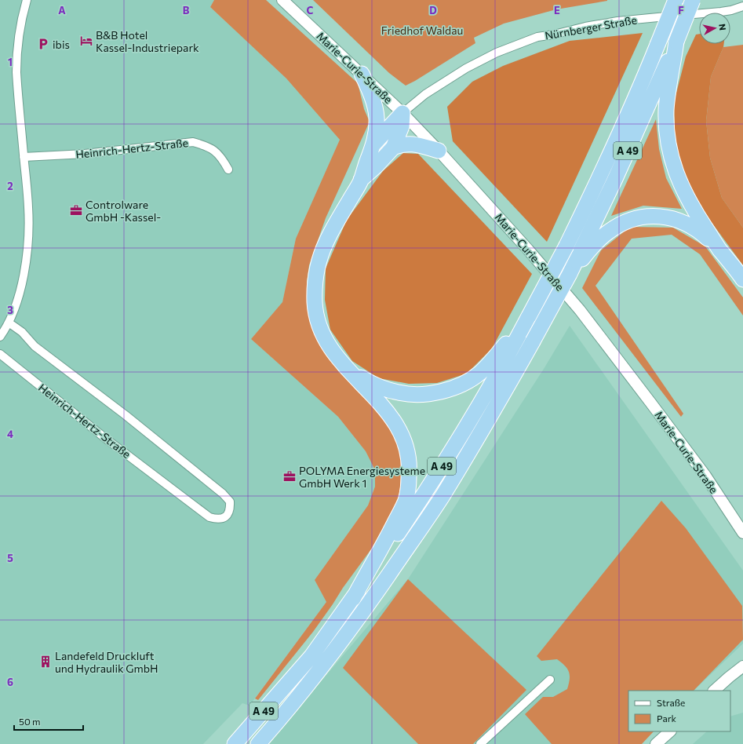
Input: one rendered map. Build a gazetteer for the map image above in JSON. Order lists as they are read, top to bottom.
{
  "streets": {
    "highway": ["A 49"],
    "main road": ["Marie-Curie-Straße"],
    "street": ["Nürnberger Straße", "Heinrich-Hertz-Straße"]
  },
  "crossings": [
    ["Nürnberger Straße", "Marie-Curie-Straße"]
  ],
  "parks": ["Friedhof Waldau"],
  "places": {
    "hotel": ["B&B Hotel Kassel-Industriepark"],
    "parking": ["ibis"],
    "office": ["Controlware GmbH -Kassel-", "POLYMA Energiesysteme GmbH Werk 1"],
    "building": ["Landefeld Druckluft und Hydraulik GmbH"]
  },
  "legend": ["Straße", "Park"],
  "scale_bar": "50 m",
  "north": "right",
  "grid": {
    "columns": [
      "A",
      "B",
      "C",
      "D",
      "E",
      "F"
    ],
    "rows": [
      "1",
      "2",
      "3",
      "4",
      "5",
      "6"
    ]
  }
}
